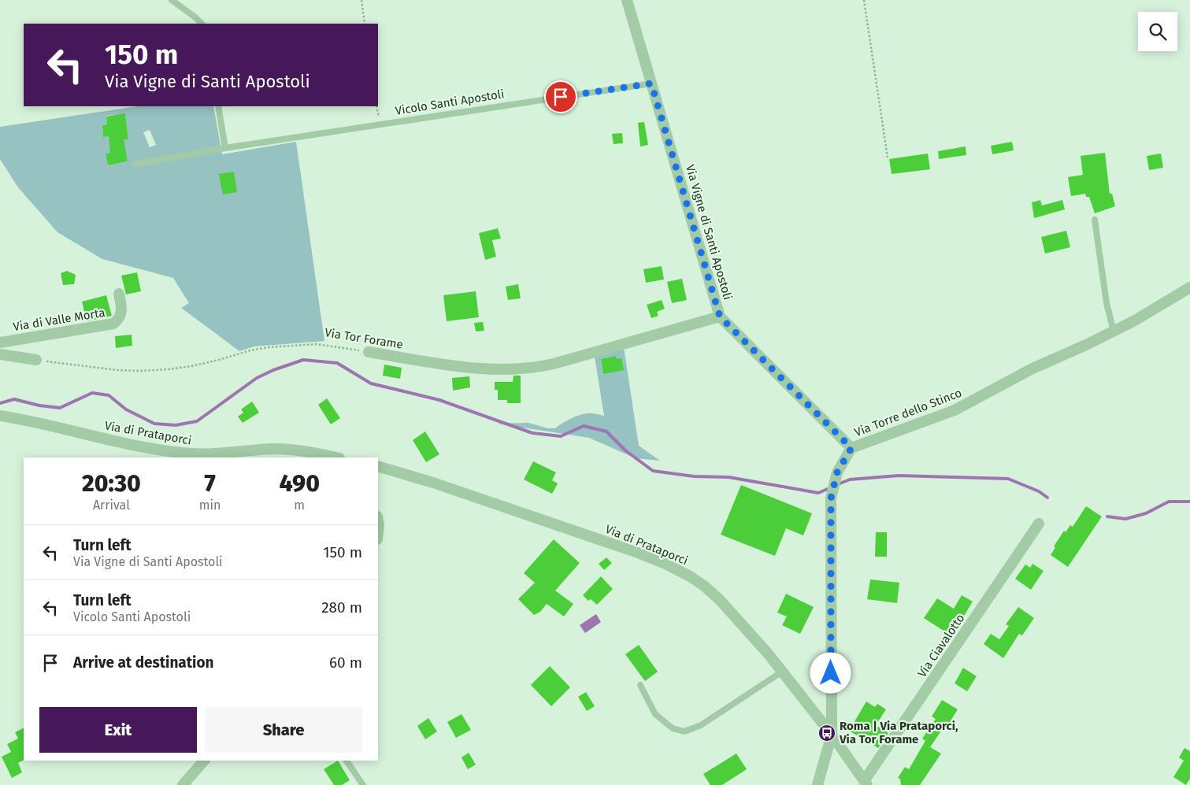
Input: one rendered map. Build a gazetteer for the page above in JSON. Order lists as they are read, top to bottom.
{
  "streets": {
    "street": [
      "Via Vigne di Santi Apostoli",
      "Via di Valle Morta",
      "Via Tor Forame",
      "Via Torre dello Stinco",
      "Via di Prataporci",
      "Via Ciavalotto"
    ],
    "lane": ["Vicolo Santi Apostoli"]
  },
  "crossings": [
    ["Vicolo Santi Apostoli", "Via Vigne di Santi Apostoli"],
    ["Via Vigne di Santi Apostoli", "Via Tor Forame"],
    ["Via Vigne di Santi Apostoli", "Via Torre dello Stinco"],
    ["Via Torre dello Stinco", "Via di Prataporci"],
    ["Via di Prataporci", "Via Ciavalotto"]
  ],
  "places": {
    "bus stop": ["Roma | Via Prataporci, Via Tor Forame"]
  },
  "page": {
    "turn": ["150 m", "Via Vigne di Santi Apostoli"],
    "eta": [
      "20:30",
      "Arrival",
      "7",
      "min",
      "490",
      "m"
    ],
    "list": [
      {
        "name": "Turn left",
        "note": "Via Vigne di Santi Apostoli",
        "value": "150 m"
      },
      {
        "name": "Turn left",
        "note": "Vicolo Santi Apostoli",
        "value": "280 m"
      },
      {
        "name": "Arrive at destination",
        "value": "60 m"
      }
    ],
    "buttons": ["Exit", "Share"]
  }
}
